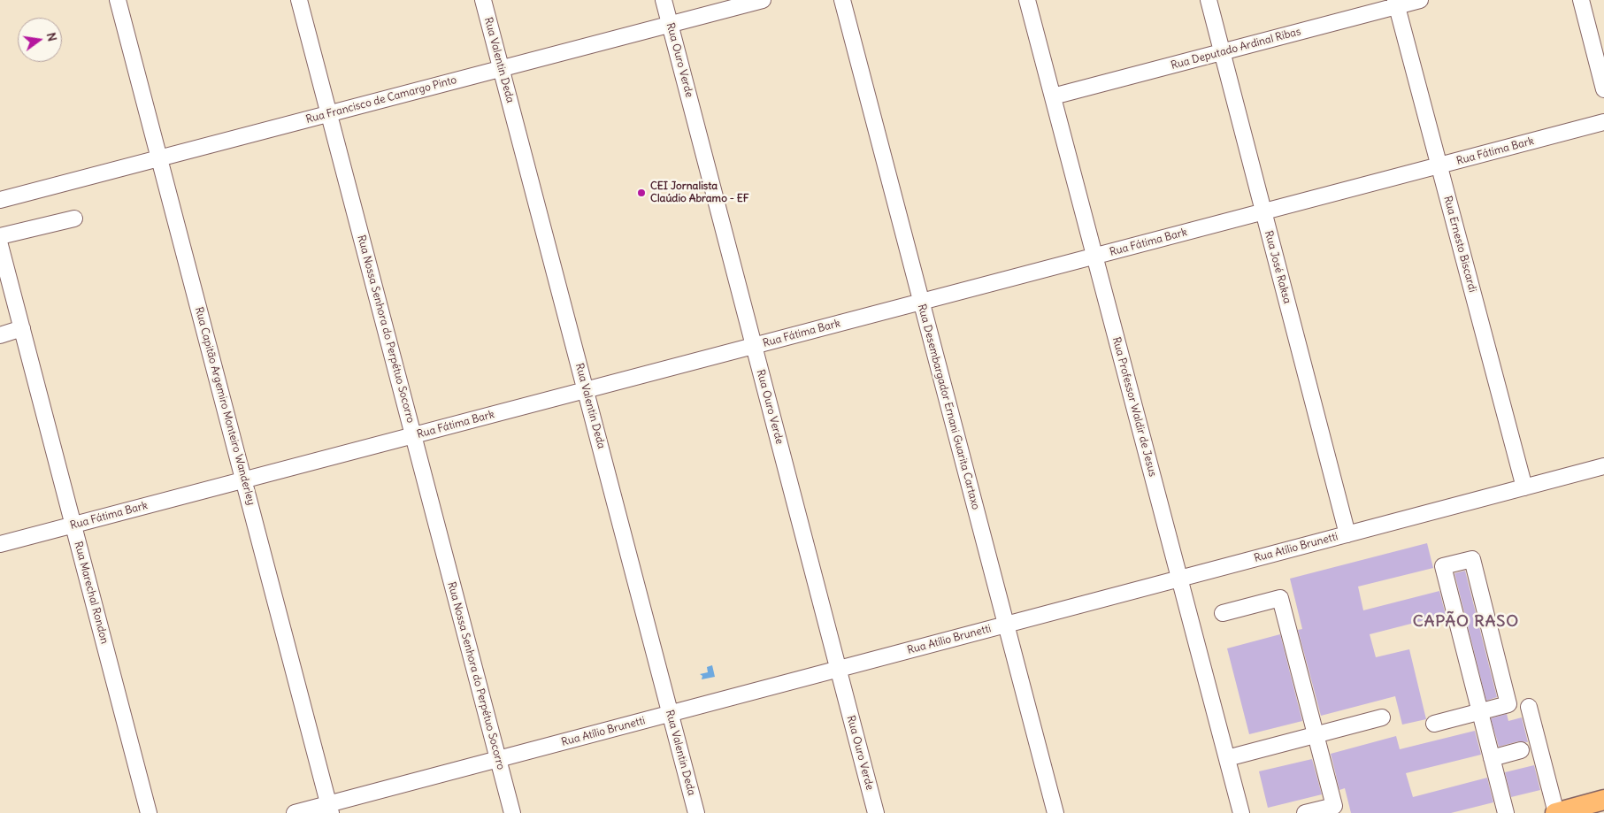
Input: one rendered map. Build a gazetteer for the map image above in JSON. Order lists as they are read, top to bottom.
{
  "streets": {
    "street": [
      "Rua Deputado Ardinal Ribas",
      "Rua Valentin Deda",
      "Rua Ouro Verde",
      "Rua Francisco de Camargo Pinto",
      "Rua Fátima Bark",
      "Rua Ernesto Biscardi",
      "Rua José Raksa",
      "Rua Nossa Senhora do Perpétuo Socorro",
      "Rua Capitão Argemiro Monteiro Wanderley",
      "Rua Desembargador Ernani Guarita Cartaxo",
      "Rua Professor Waldir de Jesus",
      "Rua Atílio Brunetti",
      "Rua Marechal Rondon"
    ]
  },
  "crossings": [
    ["Rua Deputado Ardinal Ribas", "Rua Ernesto Biscardi"],
    ["Rua Deputado Ardinal Ribas", "Rua José Raksa"],
    ["Rua Deputado Ardinal Ribas", "Rua Professor Waldir de Jesus"],
    ["Rua Valentin Deda", "Rua Francisco de Camargo Pinto"],
    ["Rua Valentin Deda", "Rua Fátima Bark"],
    ["Rua Valentin Deda", "Rua Atílio Brunetti"],
    ["Rua Ouro Verde", "Rua Francisco de Camargo Pinto"],
    ["Rua Ouro Verde", "Rua Fátima Bark"],
    ["Rua Ouro Verde", "Rua Atílio Brunetti"],
    ["Rua Francisco de Camargo Pinto", "Rua Nossa Senhora do Perpétuo Socorro"],
    ["Rua Francisco de Camargo Pinto", "Rua Capitão Argemiro Monteiro Wanderley"],
    ["Rua Fátima Bark", "Rua Ernesto Biscardi"],
    ["Rua Fátima Bark", "Rua José Raksa"],
    ["Rua Fátima Bark", "Rua Nossa Senhora do Perpétuo Socorro"],
    ["Rua Fátima Bark", "Rua Capitão Argemiro Monteiro Wanderley"],
    ["Rua Fátima Bark", "Rua Desembargador Ernani Guarita Cartaxo"],
    ["Rua Fátima Bark", "Rua Professor Waldir de Jesus"],
    ["Rua Fátima Bark", "Rua Marechal Rondon"],
    ["Rua Ernesto Biscardi", "Rua Atílio Brunetti"],
    ["Rua José Raksa", "Rua Atílio Brunetti"],
    ["Rua Nossa Senhora do Perpétuo Socorro", "Rua Atílio Brunetti"],
    ["Rua Capitão Argemiro Monteiro Wanderley", "Rua Atílio Brunetti"],
    ["Rua Desembargador Ernani Guarita Cartaxo", "Rua Atílio Brunetti"],
    ["Rua Professor Waldir de Jesus", "Rua Atílio Brunetti"]
  ],
  "districts": ["CAPÃO RASO"],
  "places": ["CEI Jornalista Claúdio Abramo - EF"],
  "north": "right"
}
